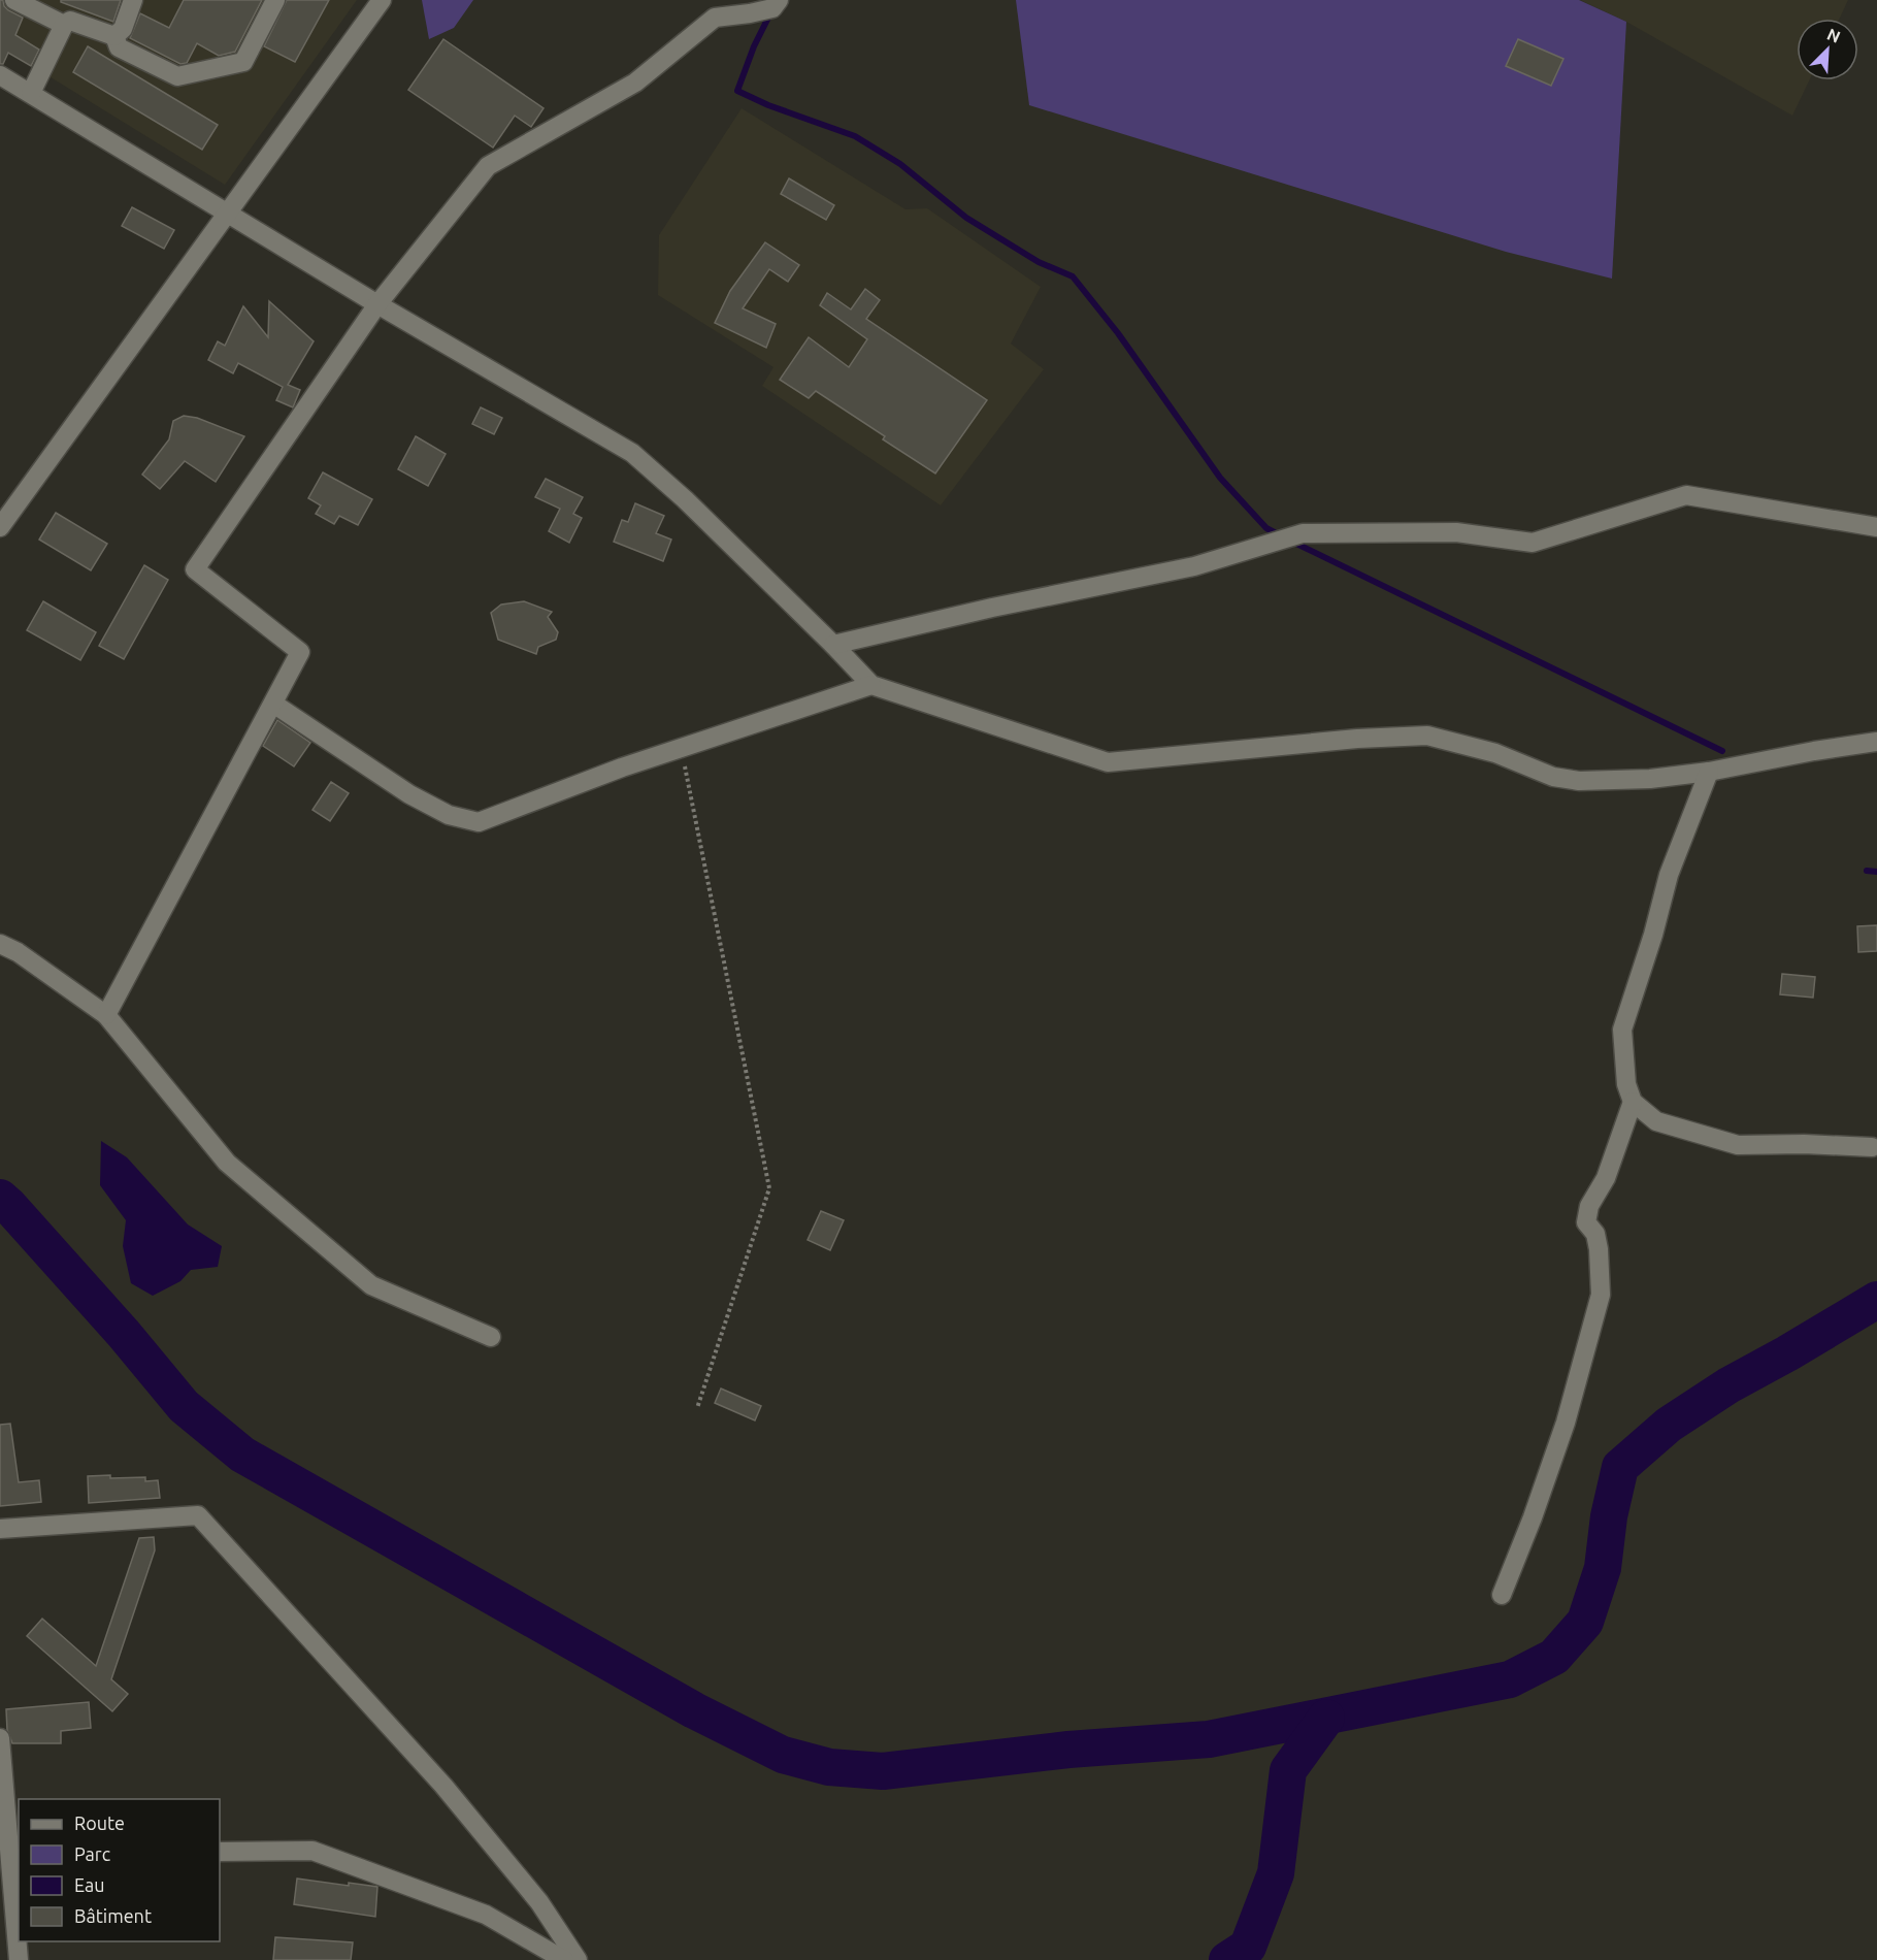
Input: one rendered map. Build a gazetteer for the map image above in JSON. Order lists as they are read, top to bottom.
{
  "legend": [
    "Route",
    "Parc",
    "Eau",
    "Bâtiment"
  ],
  "north": "top right"
}
